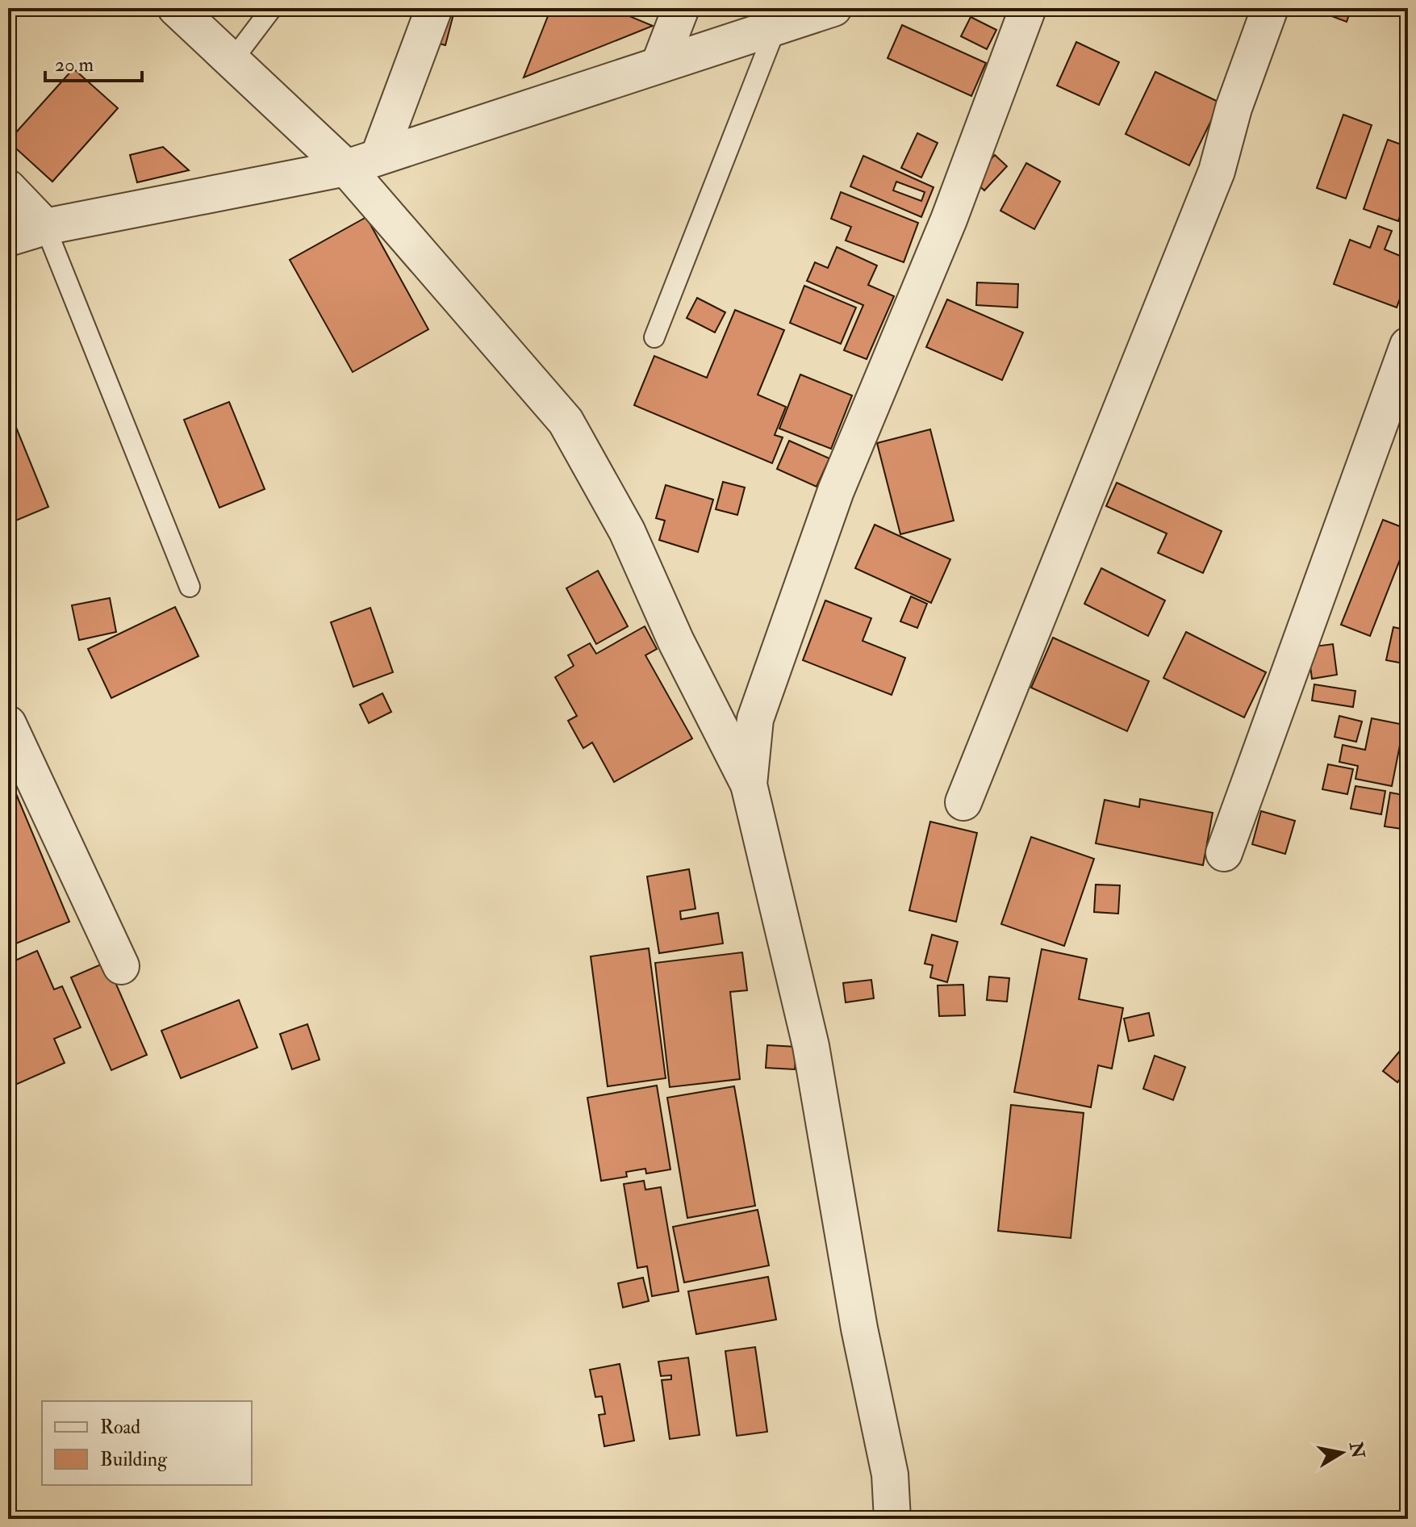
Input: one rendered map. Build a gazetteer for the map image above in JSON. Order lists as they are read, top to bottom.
{
  "legend": ["Road", "Building"],
  "scale_bar": "20 m",
  "north": "right"
}
